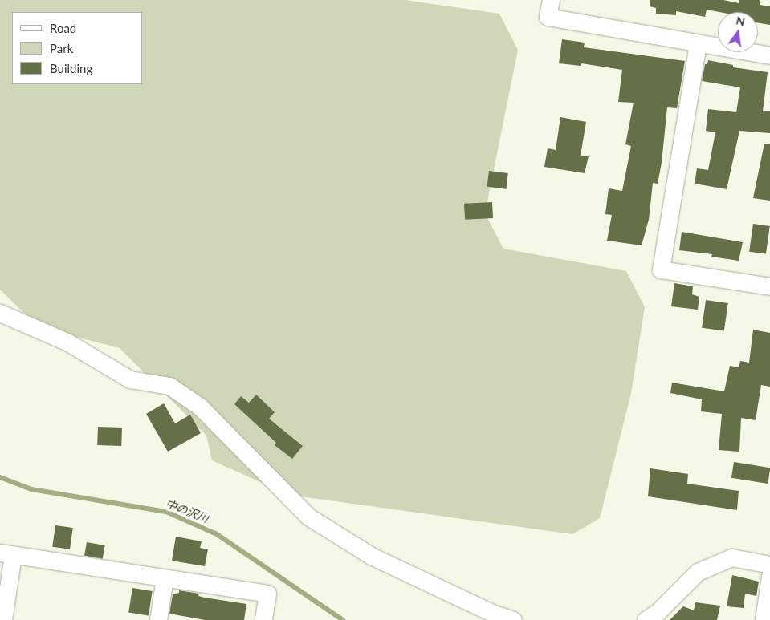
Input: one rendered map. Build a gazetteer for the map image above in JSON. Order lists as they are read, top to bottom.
{
  "water": ["中の沢川"],
  "legend": ["Road", "Park", "Building"],
  "north": "top"
}
